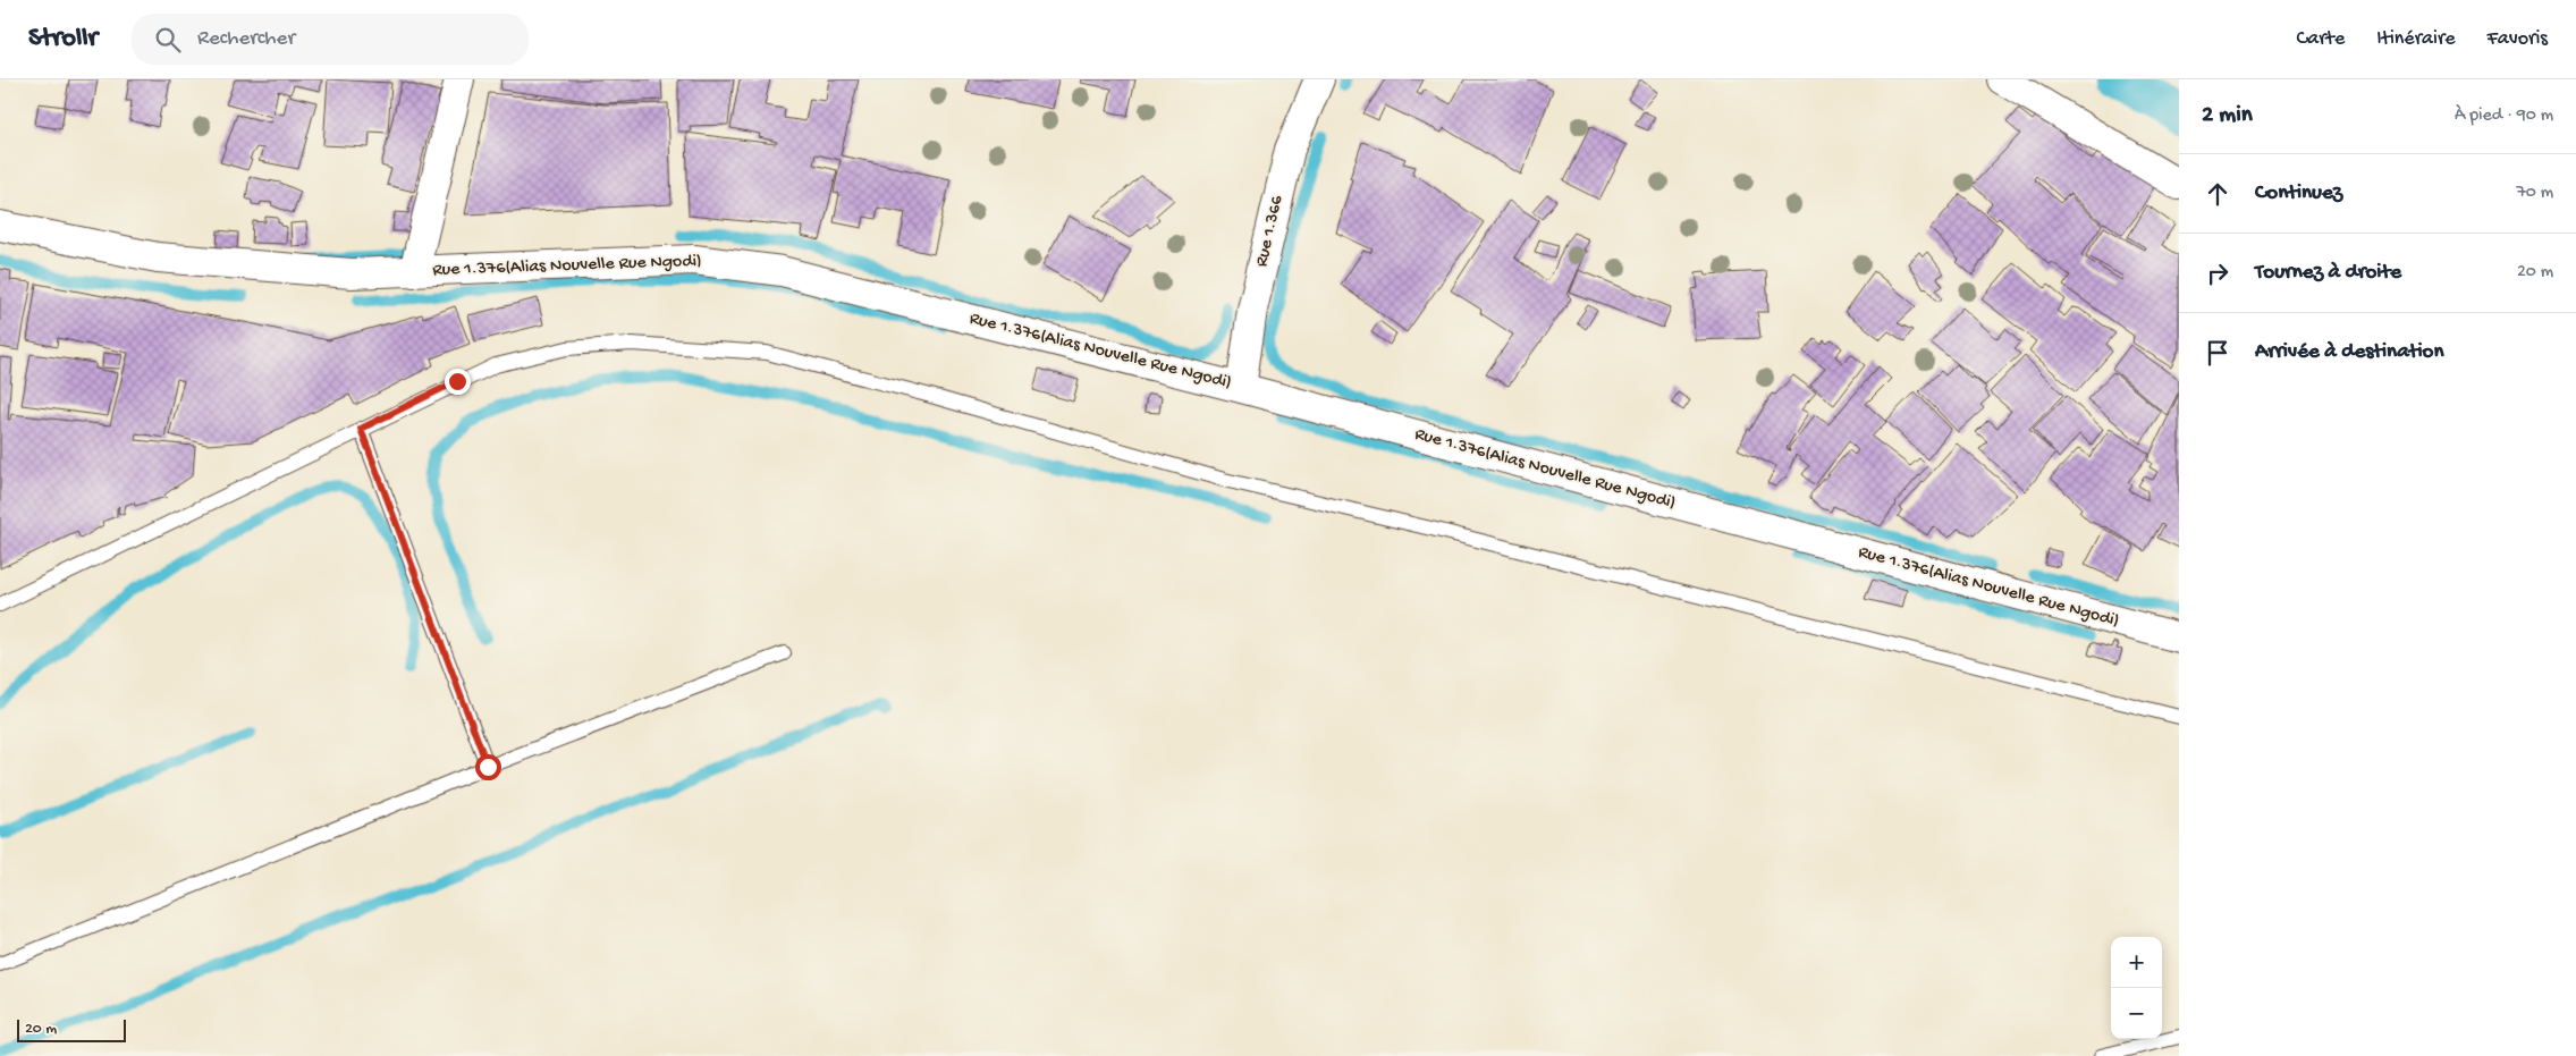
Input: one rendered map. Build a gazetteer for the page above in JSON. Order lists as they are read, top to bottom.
{
  "streets": {
    "street": ["Rue 1.366", "Rue 1.376(Alias Nouvelle Rue Ngodi)"]
  },
  "crossings": [
    ["Rue 1.366", "Rue 1.376(Alias Nouvelle Rue Ngodi)"]
  ],
  "scale_bar": "20 m",
  "page": {
    "header": "Strollr",
    "search": "Rechercher",
    "nav": ["Carte", "Itinéraire", "Favoris"],
    "heading": ["2 min", "À pied · 90 m"],
    "list": [
      ["Continuez", "70 m"],
      ["Tournez à droite", "20 m"],
      "Arrivée à destination"
    ],
    "map_buttons": ["+", "−"],
    "scale": "20 m"
  }
}
